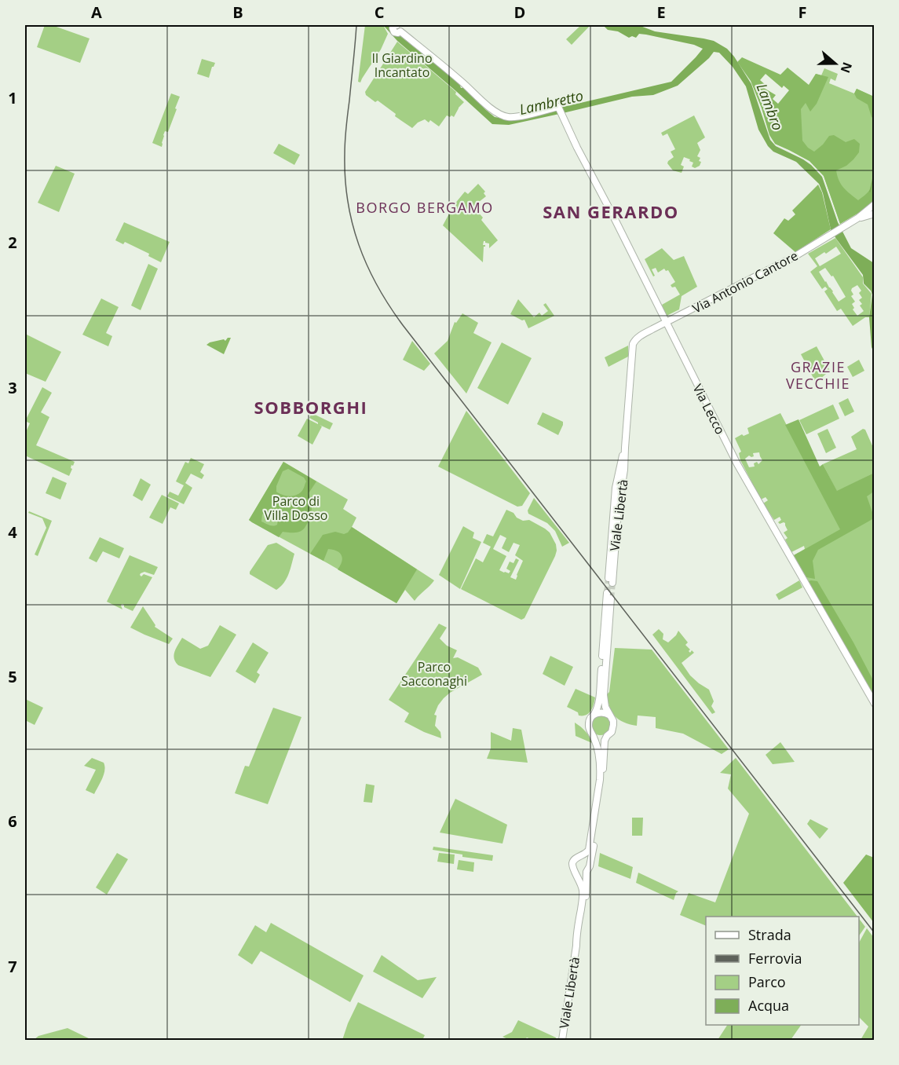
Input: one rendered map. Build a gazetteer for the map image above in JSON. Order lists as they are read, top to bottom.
{
  "streets": {
    "main road": ["Via Antonio Cantore", "Via Lecco", "Viale Libertà"]
  },
  "crossings": [
    ["Via Antonio Cantore", "Via Lecco"],
    ["Via Antonio Cantore", "Viale Libertà"]
  ],
  "districts": [
    "BORGO BERGAMO",
    "SAN GERARDO",
    "GRAZIE VECCHIE",
    "SOBBORGHI"
  ],
  "water": ["Lambretto", "Lambro"],
  "parks": ["Il Giardino Incantato", "Parco di Villa Dosso", "Parco Sacconaghi"],
  "legend": [
    "Strada",
    "Ferrovia",
    "Parco",
    "Acqua"
  ],
  "north": "right",
  "grid": {
    "columns": [
      "A",
      "B",
      "C",
      "D",
      "E",
      "F"
    ],
    "rows": [
      "1",
      "2",
      "3",
      "4",
      "5",
      "6",
      "7"
    ]
  }
}
